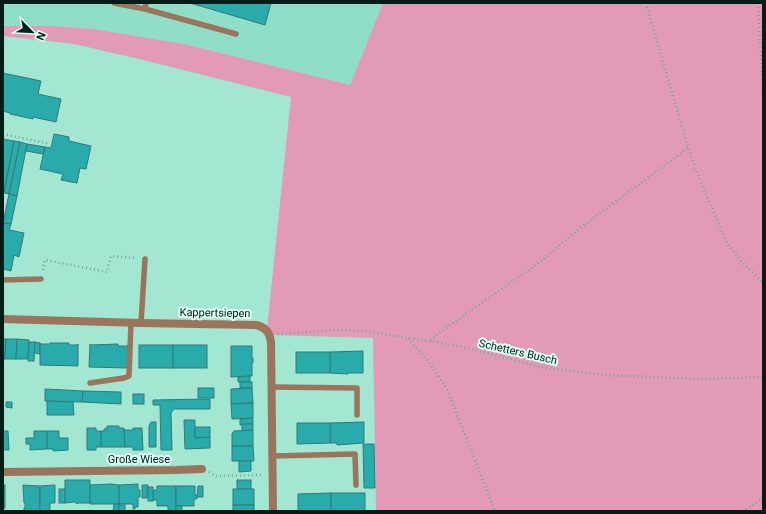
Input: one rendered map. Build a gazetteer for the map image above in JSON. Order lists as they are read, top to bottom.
{
  "streets": {
    "street": ["Kappertsiepen", "Große Wiese"],
    "path": ["Schetters Busch"]
  },
  "crossings": [
    ["Kappertsiepen", "Schetters Busch"]
  ],
  "north": "bottom right"
}
